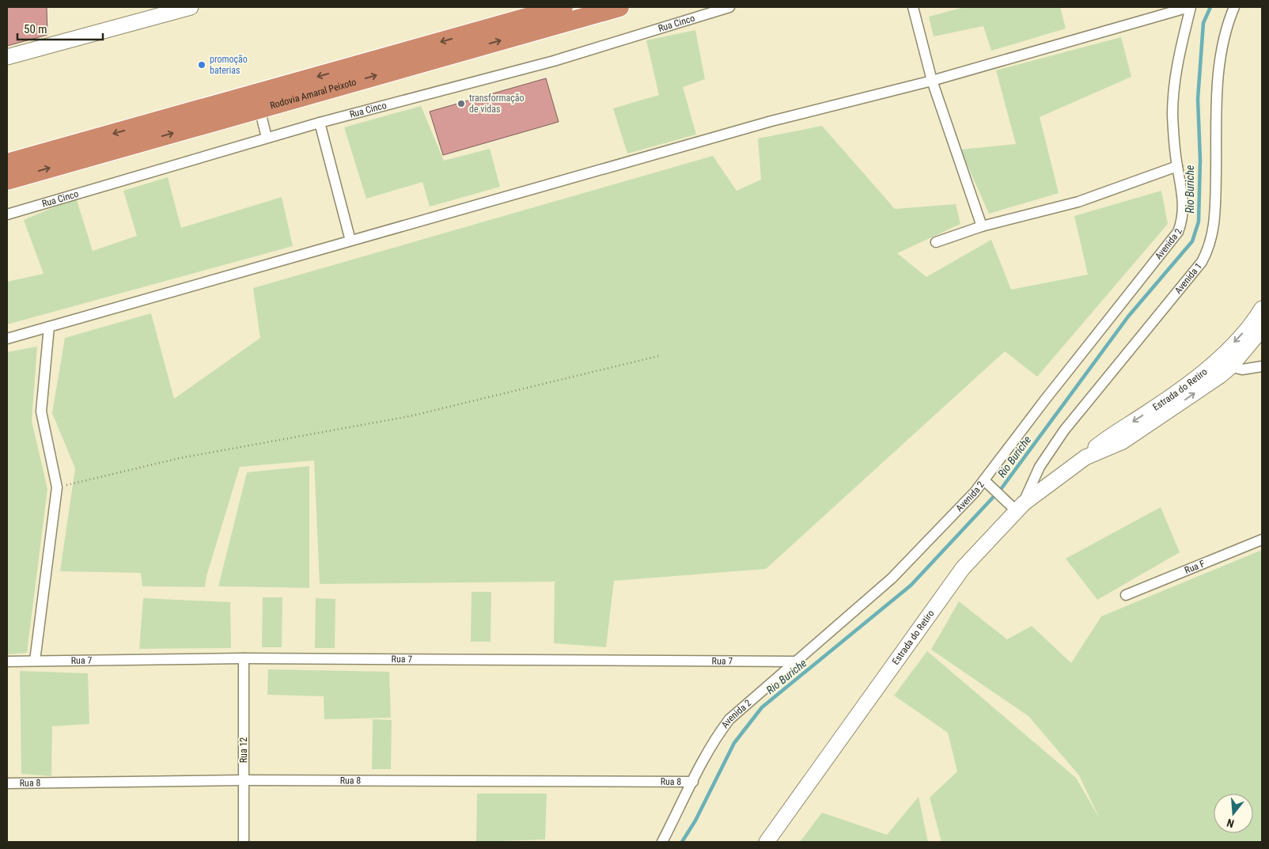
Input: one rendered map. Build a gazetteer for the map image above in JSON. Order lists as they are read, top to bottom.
{
  "streets": {
    "highway": ["Rodovia Amaral Peixoto"],
    "street": [
      "Rua Cinco",
      "Avenida 2",
      "Avenida 1",
      "Estrada do Retiro",
      "Rua F",
      "Rua 7",
      "Rua 12",
      "Rua 8"
    ]
  },
  "crossings": [
    ["Avenida 2", "Rua 7"],
    ["Avenida 2", "Rua 8"],
    ["Avenida 1", "Estrada do Retiro"],
    ["Rua 7", "Rua 12"],
    ["Rua 12", "Rua 8"]
  ],
  "water": ["Rio Buriche"],
  "places": ["promoção baterias", "transformação de vidas"],
  "scale_bar": "50 m",
  "north": "bottom"
}
